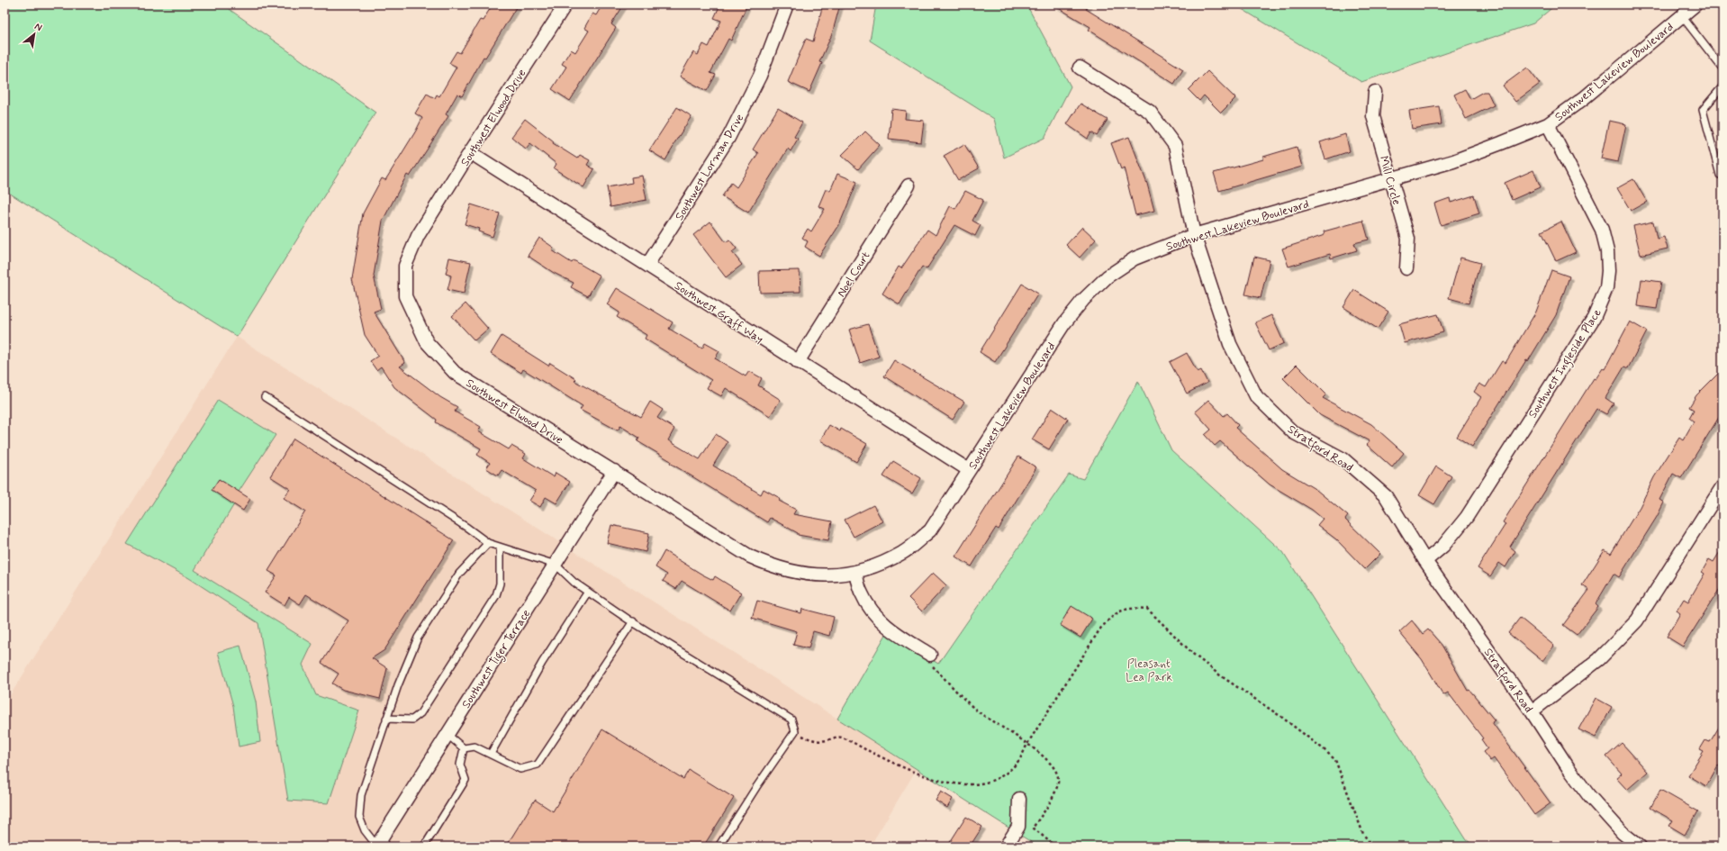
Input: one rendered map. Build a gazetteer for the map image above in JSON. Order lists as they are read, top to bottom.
{
  "streets": {
    "street": [
      "Southwest Lakeview Boulevard",
      "Southwest Elwood Drive",
      "Southwest Lorman Drive",
      "Mill Circle",
      "Noel Court",
      "Southwest Graff Way",
      "Southwest Ingleside Place",
      "Stratford Road",
      "Southwest Tiger Terrace"
    ]
  },
  "crossings": [
    ["Southwest Lakeview Boulevard", "Southwest Elwood Drive"],
    ["Southwest Lakeview Boulevard", "Mill Circle"],
    ["Southwest Lakeview Boulevard", "Southwest Graff Way"],
    ["Southwest Lakeview Boulevard", "Southwest Ingleside Place"],
    ["Southwest Lakeview Boulevard", "Stratford Road"],
    ["Southwest Elwood Drive", "Southwest Graff Way"],
    ["Southwest Elwood Drive", "Southwest Tiger Terrace"],
    ["Southwest Lorman Drive", "Southwest Graff Way"],
    ["Noel Court", "Southwest Graff Way"],
    ["Southwest Ingleside Place", "Stratford Road"]
  ],
  "parks": ["Pleasant Lea Park"],
  "north": "top right"
}
